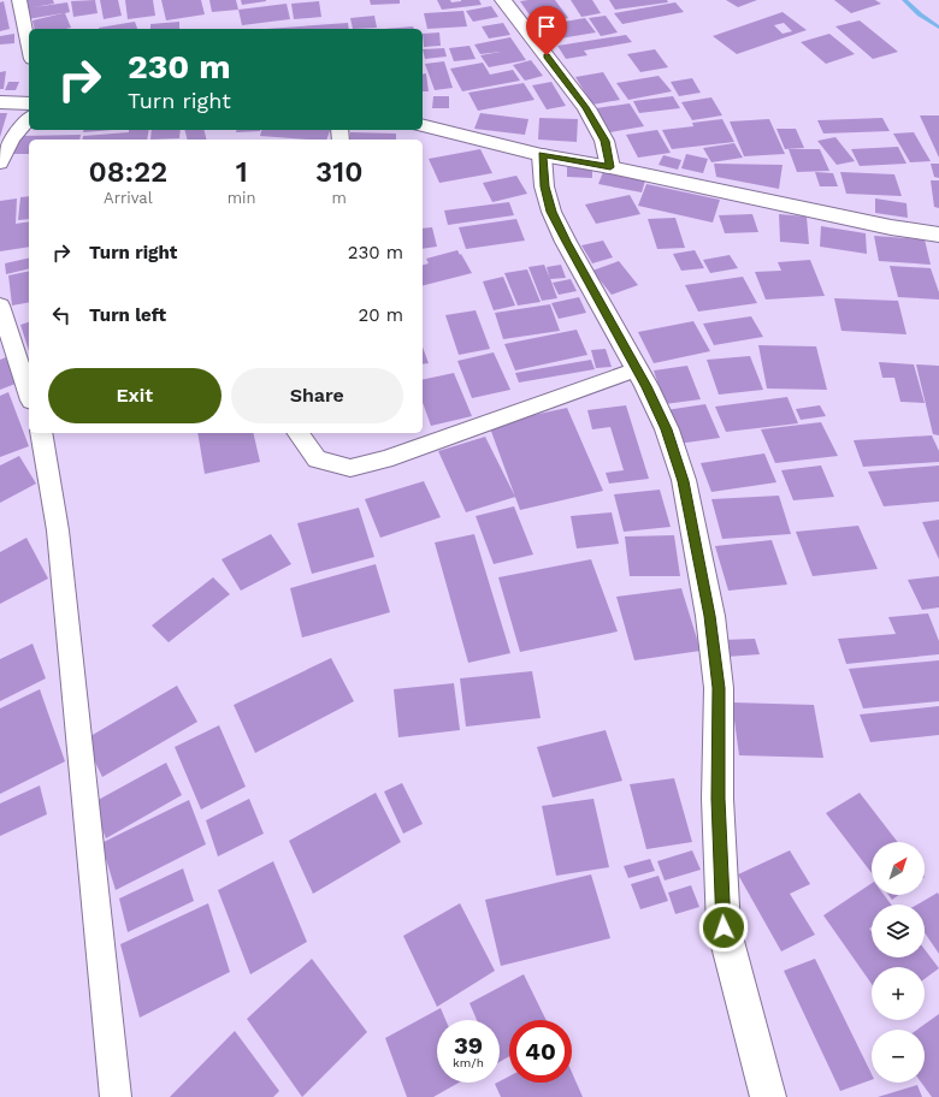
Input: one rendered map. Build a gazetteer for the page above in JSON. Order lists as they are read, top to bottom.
{
  "north": "top right",
  "page": {
    "turn": ["230 m", "Turn right"],
    "eta": [
      "08:22",
      "Arrival",
      "1",
      "min",
      "310",
      "m"
    ],
    "list": [
      {
        "name": "Turn right",
        "value": "230 m"
      },
      {
        "name": "Turn left",
        "value": "20 m"
      }
    ],
    "buttons": ["Exit", "Share"],
    "map_buttons": ["+", "−"],
    "speed": "39 km/h",
    "limit": "40"
  }
}
